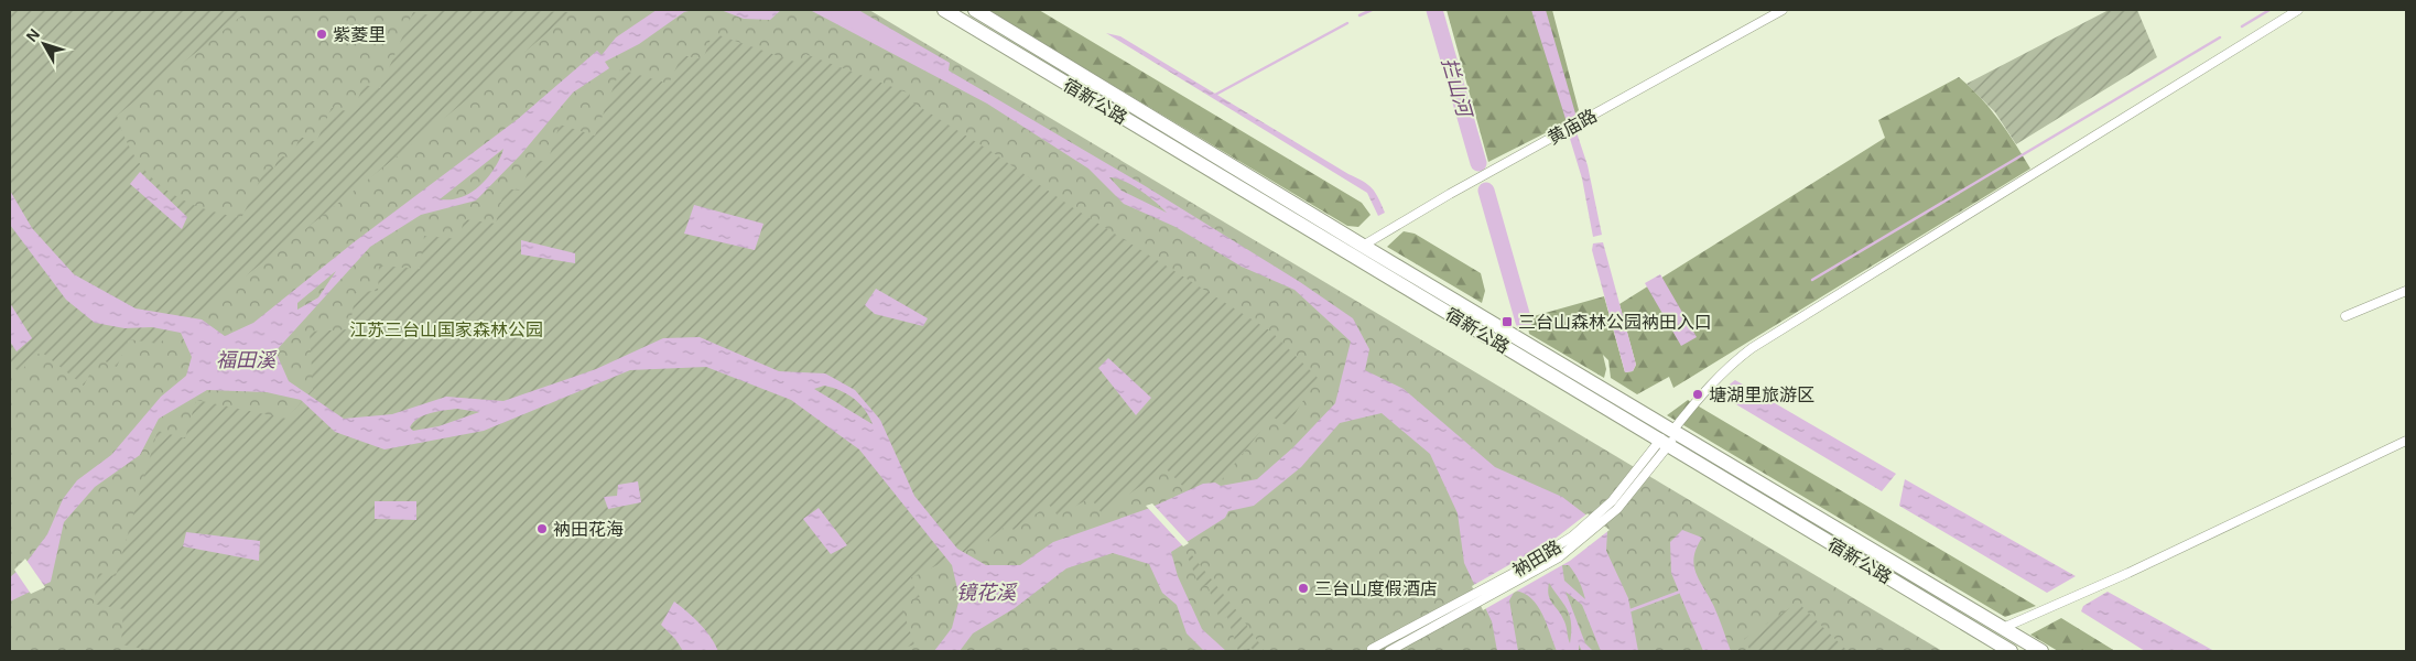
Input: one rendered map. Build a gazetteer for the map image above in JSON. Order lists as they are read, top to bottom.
{
  "streets": {
    "highway": ["宿新公路"],
    "street": ["黄庙路", "衲田路"]
  },
  "crossings": [
    ["宿新公路", "黄庙路"],
    ["宿新公路", "衲田路"]
  ],
  "water": ["拦山河", "福田溪", "镜花溪"],
  "parks": ["江苏三台山国家森林公园"],
  "places": {
    "other": [
      "紫菱里",
      "塘湖里旅游区",
      "衲田花海",
      "三台山度假酒店"
    ],
    "transit": ["三台山森林公园衲田入口"]
  },
  "north": "top left"
}
